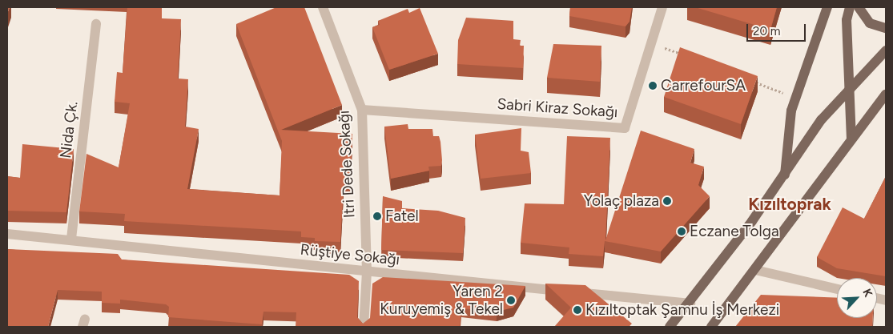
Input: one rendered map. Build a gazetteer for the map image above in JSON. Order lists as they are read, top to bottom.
{
  "streets": {
    "street": [
      "Sabri Kiraz Sokağı",
      "Nida Çk.",
      "Itri Dede Sokağı",
      "Rüştiye Sokağı"
    ]
  },
  "crossings": [
    ["Sabri Kiraz Sokağı", "Itri Dede Sokağı"],
    ["Nida Çk.", "Rüştiye Sokağı"],
    ["Itri Dede Sokağı", "Rüştiye Sokağı"]
  ],
  "districts": ["Kızıltoprak"],
  "places": [
    "CarrefourSA",
    "Yolaç plaza",
    "Fatel",
    "Eczane Tolga",
    "Yaren 2 Kuruyemiş & Tekel",
    "Kızıltoptak Şamnu İş Merkezi"
  ],
  "scale_bar": "20 m",
  "north": "top right"
}
